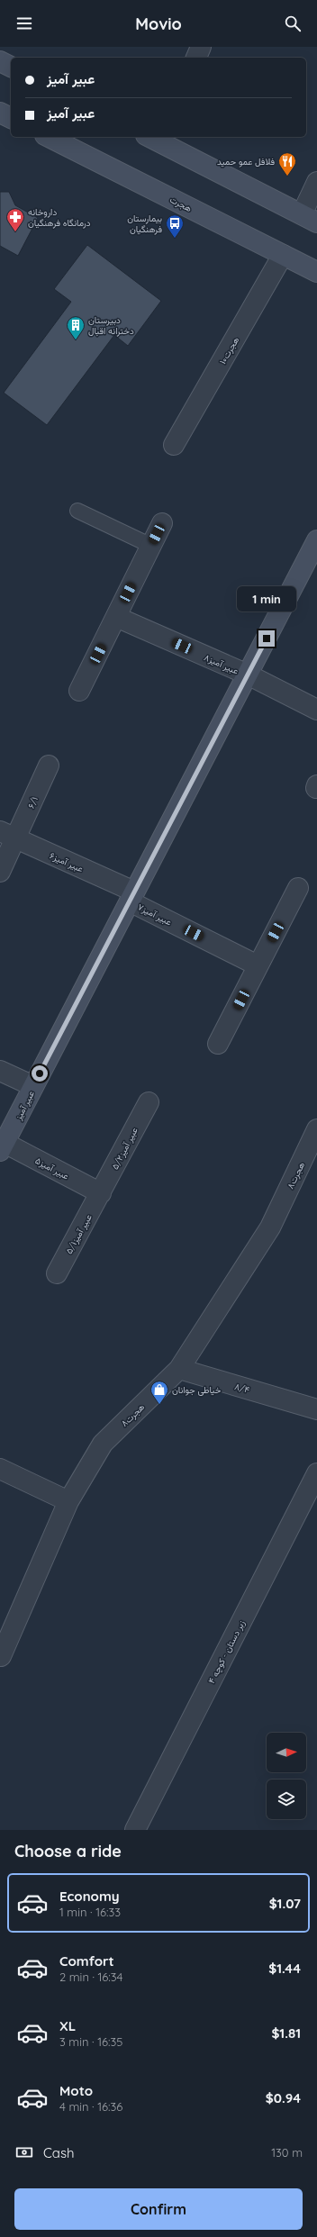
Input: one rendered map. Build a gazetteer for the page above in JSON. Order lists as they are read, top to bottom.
{
  "streets": {
    "street": [
      "هجرت",
      "هجرت۱۰",
      "۸عبیر آمیز",
      "۶/۱",
      "۶عبیر آمیز",
      "۷عبیر آمیز",
      "عبیر آمیز",
      "۵/۲عبیر آمیز",
      "۵عبیر آمیز",
      "هجرت۸",
      "۵/۱عبیر آمیز",
      "۸/۴",
      "زبر دستان - کوچه ۴"
    ]
  },
  "crossings": [
    ["هجرت", "هجرت۱۰"],
    ["۸عبیر آمیز", "عبیر آمیز"],
    ["۶/۱", "۶عبیر آمیز"],
    ["۶عبیر آمیز", "۷عبیر آمیز"],
    ["۶عبیر آمیز", "عبیر آمیز"],
    ["۷عبیر آمیز", "عبیر آمیز"],
    ["عبیر آمیز", "۵عبیر آمیز"],
    ["۵/۲عبیر آمیز", "۵عبیر آمیز"],
    ["۵/۲عبیر آمیز", "۵/۱عبیر آمیز"],
    ["۵عبیر آمیز", "۵/۱عبیر آمیز"],
    ["هجرت۸", "۸/۴"]
  ],
  "places": {
    "restaurant": ["فلافل عمو حمید"],
    "pharmacy": ["داروخانه درمانگاه فرهنگیان"],
    "bus stop": ["بیمارستان فرهنگیان"],
    "building": ["دبیرستان دخترانه اقبال"],
    "shop": ["خیاطی جوانان"]
  },
  "north": "right",
  "page": {
    "header": "Movio",
    "banner": ["عبیر آمیز", "عبیر آمیز"],
    "bubble": "1 min",
    "heading": "Choose a ride",
    "list": [
      {
        "name": "Economy",
        "note": "1 min · 16:33",
        "value": "$1.07"
      },
      {
        "name": "Comfort",
        "note": "2 min · 16:34",
        "value": "$1.44"
      },
      {
        "name": "XL",
        "note": "3 min · 16:35",
        "value": "$1.81"
      },
      {
        "name": "Moto",
        "note": "4 min · 16:36",
        "value": "$0.94"
      }
    ],
    "pay": ["Cash", "130 m"],
    "buttons": "Confirm"
  }
}
